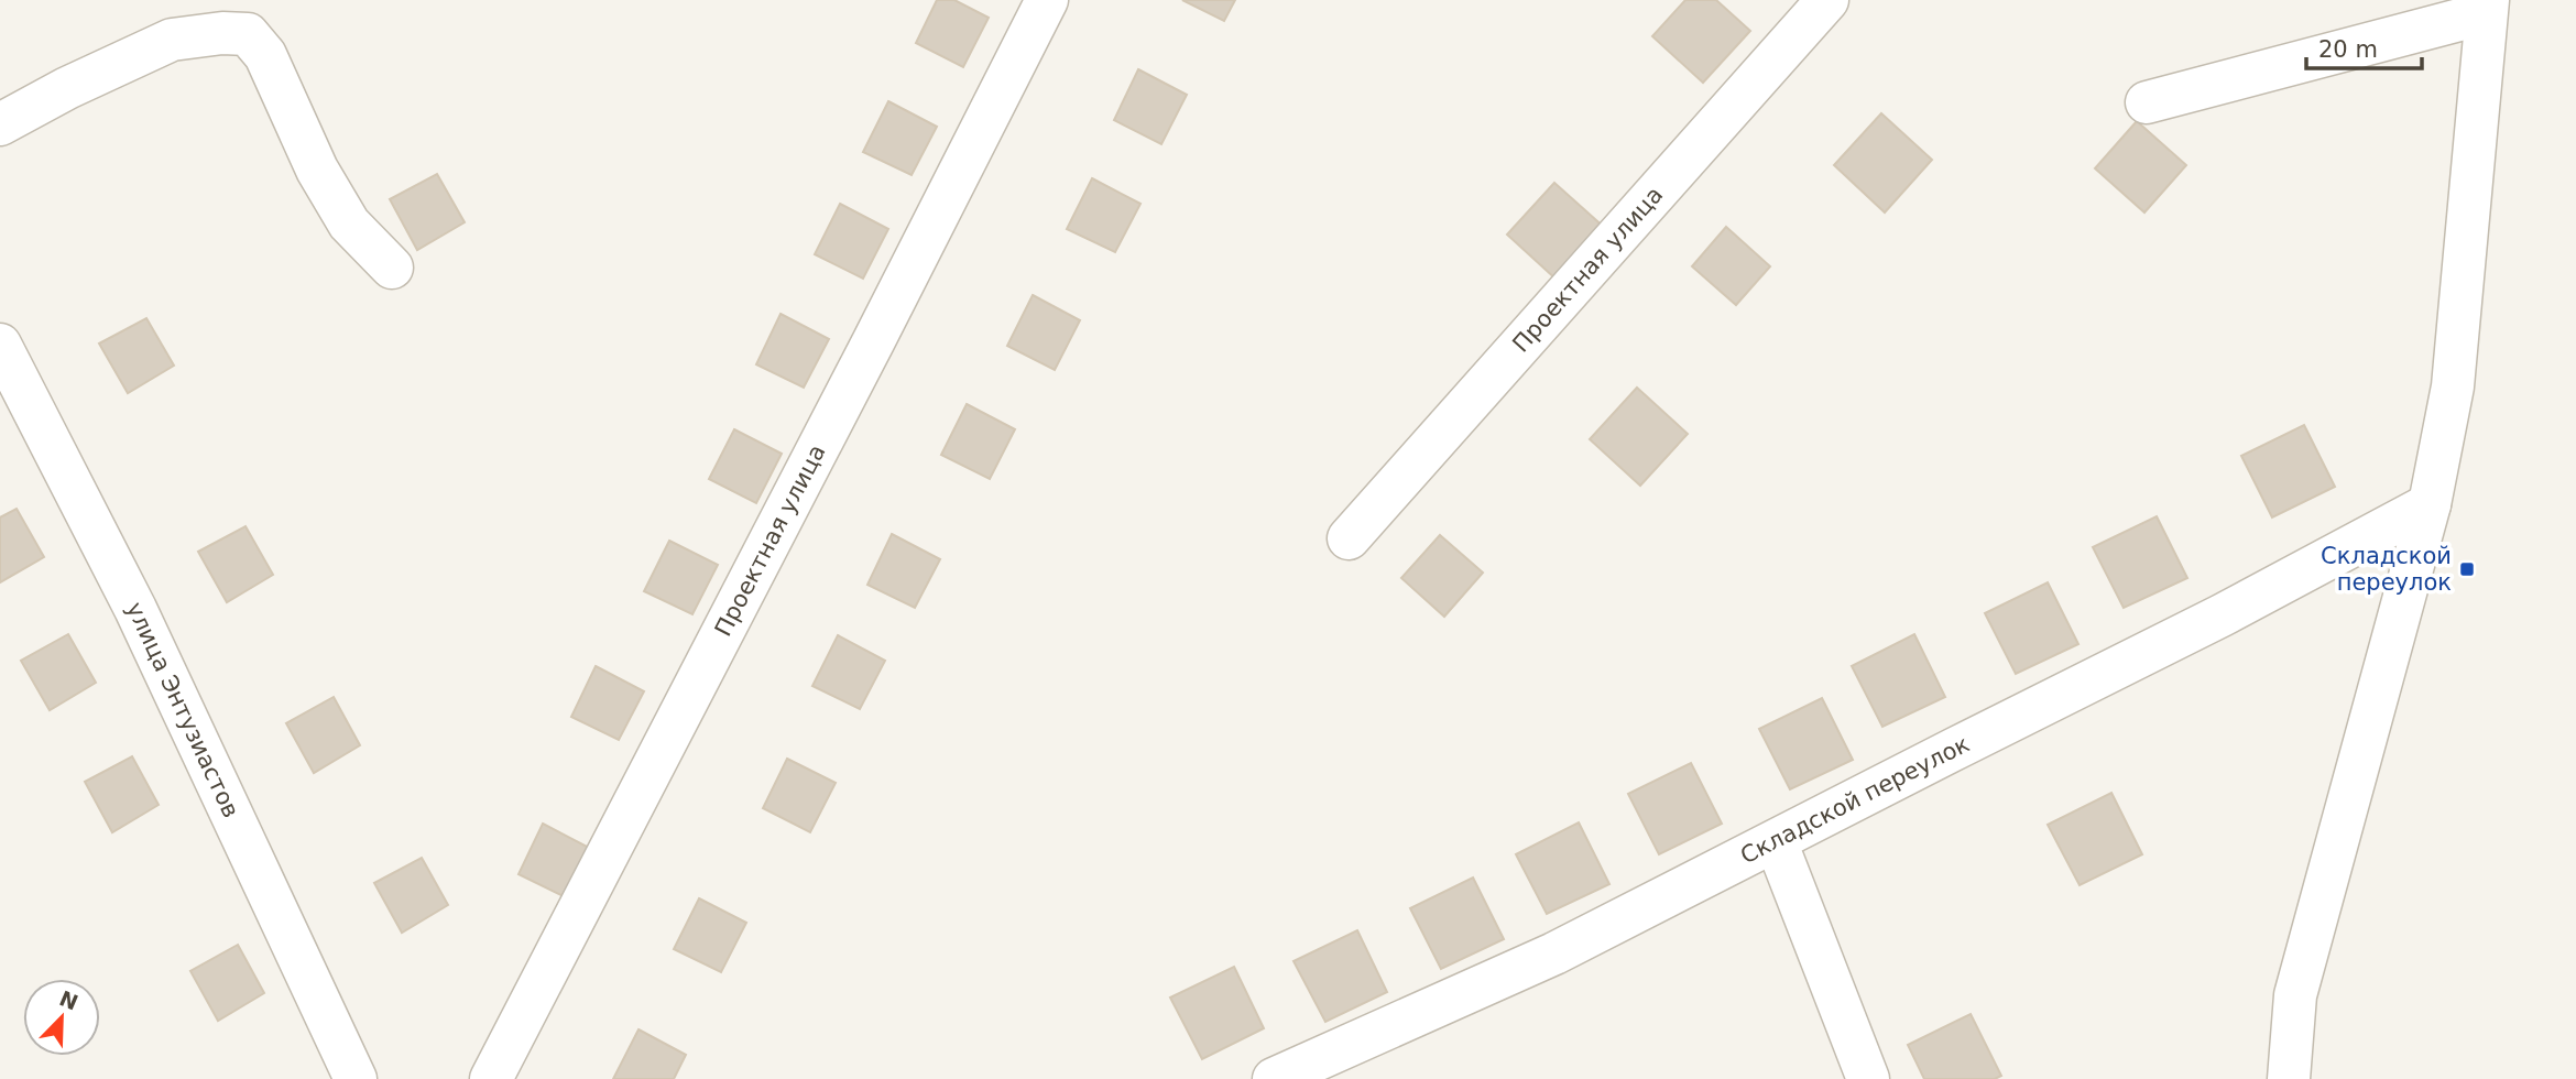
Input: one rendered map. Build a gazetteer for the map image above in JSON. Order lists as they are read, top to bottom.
{
  "streets": {
    "street": ["Проектная улица", "улица Энтузиастов", "Складской переулок"]
  },
  "places": {
    "transit": ["Складской переулок"]
  },
  "scale_bar": "20 m",
  "north": "top right"
}
